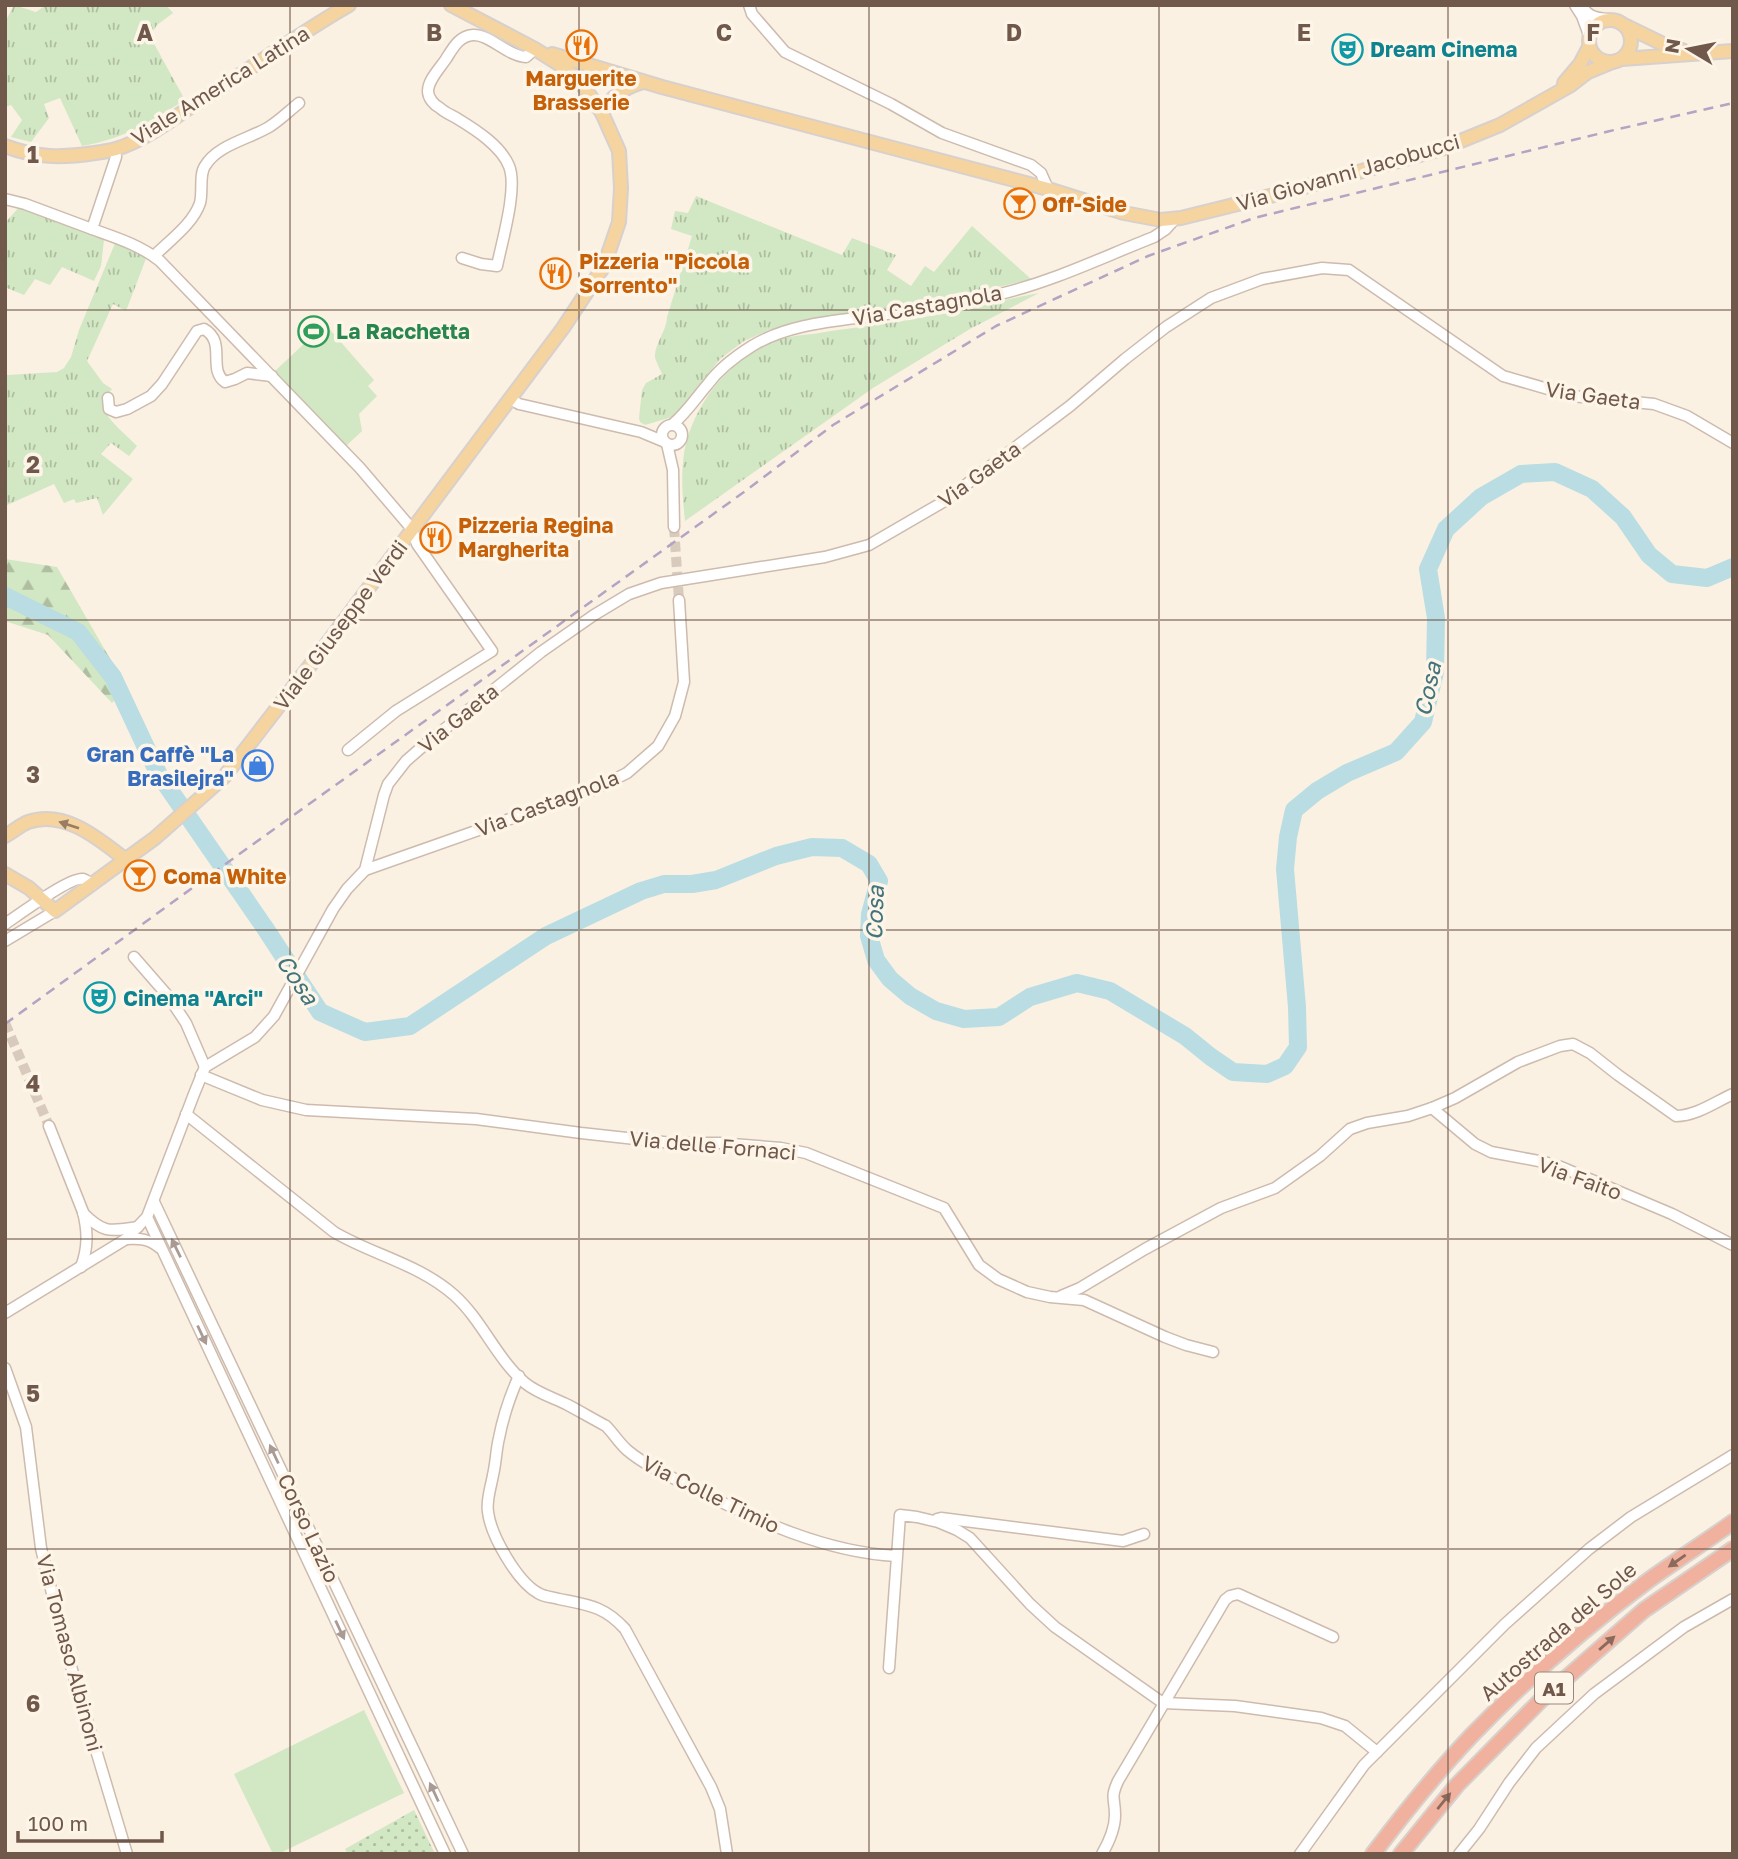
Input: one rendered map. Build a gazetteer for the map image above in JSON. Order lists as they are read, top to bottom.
{
  "streets": {
    "highway": ["Autostrada del Sole", "A1"],
    "main road": ["Viale America Latina", "Via Giovanni Jacobucci", "Viale Giuseppe Verdi"],
    "street": [
      "Via Castagnola",
      "Via Gaeta",
      "Via delle Fornaci",
      "Via Faito",
      "Via Colle Timio",
      "Corso Lazio",
      "Via Tomaso Albinoni"
    ]
  },
  "crossings": [
    ["Via Giovanni Jacobucci", "Via Castagnola"],
    ["Via Castagnola", "Via Gaeta"],
    ["Via Gaeta", "Via delle Fornaci"]
  ],
  "water": ["Cosa"],
  "places": {
    "restaurant": ["Marguerite Brasserie", "Pizzeria \"Piccola Sorrento\"", "Pizzeria Regina Margherita"],
    "theatre": ["Dream Cinema", "Cinema \"Arci\""],
    "bar": ["Off-Side", "Coma White"],
    "sports": ["La Racchetta"],
    "shop": ["Gran Caffè \"La Brasilejra\""]
  },
  "scale_bar": "100 m",
  "north": "left",
  "grid": {
    "columns": [
      "A",
      "B",
      "C",
      "D",
      "E",
      "F"
    ],
    "rows": [
      "1",
      "2",
      "3",
      "4",
      "5",
      "6"
    ]
  }
}
